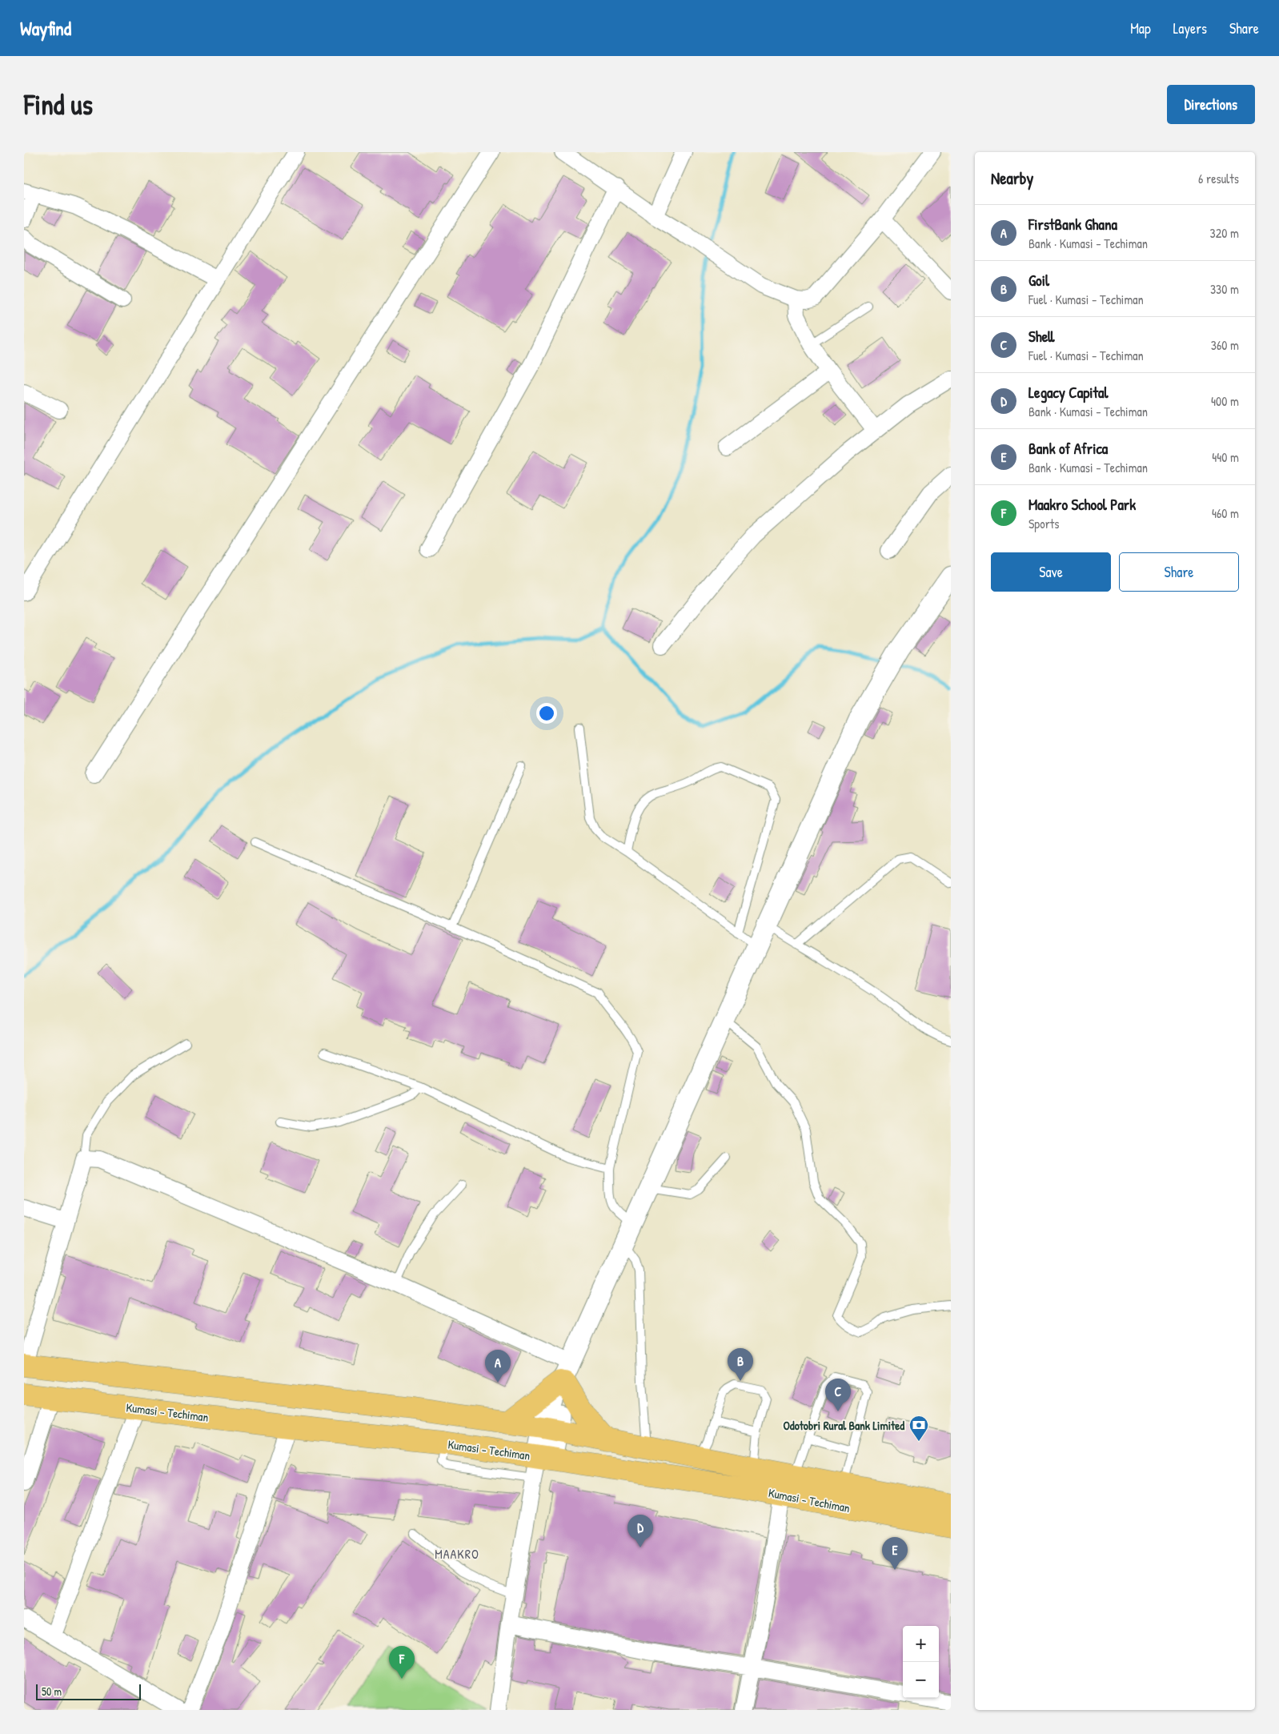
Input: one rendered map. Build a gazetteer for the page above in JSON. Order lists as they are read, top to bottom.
{
  "streets": {
    "highway": ["Kumasi - Techiman"]
  },
  "districts": ["MAAKRO"],
  "places": {
    "bank": ["Odotobri Rural Bank Limited"]
  },
  "scale_bar": "50 m",
  "page": {
    "header": "Wayfind",
    "nav": ["Map", "Layers", "Share"],
    "buttons": [
      "Directions",
      ["Save", "Share"]
    ],
    "title": "Find us",
    "heading": ["Nearby", "6 results"],
    "list": [
      {
        "mark": "A",
        "name": "FirstBank Ghana",
        "note": "Bank · Kumasi - Techiman",
        "value": "320 m"
      },
      {
        "mark": "B",
        "name": "Goil",
        "note": "Fuel · Kumasi - Techiman",
        "value": "330 m"
      },
      {
        "mark": "C",
        "name": "Shell",
        "note": "Fuel · Kumasi - Techiman",
        "value": "360 m"
      },
      {
        "mark": "D",
        "name": "Legacy Capital",
        "note": "Bank · Kumasi - Techiman",
        "value": "400 m"
      },
      {
        "mark": "E",
        "name": "Bank of Africa",
        "note": "Bank · Kumasi - Techiman",
        "value": "440 m"
      },
      {
        "mark": "F",
        "name": "Maakro School Park",
        "note": "Sports",
        "value": "460 m"
      }
    ],
    "pins": [
      "B",
      "A",
      "C",
      "D",
      "E",
      "F"
    ],
    "map_buttons": ["+", "−"],
    "scale": "50 m"
  }
}
